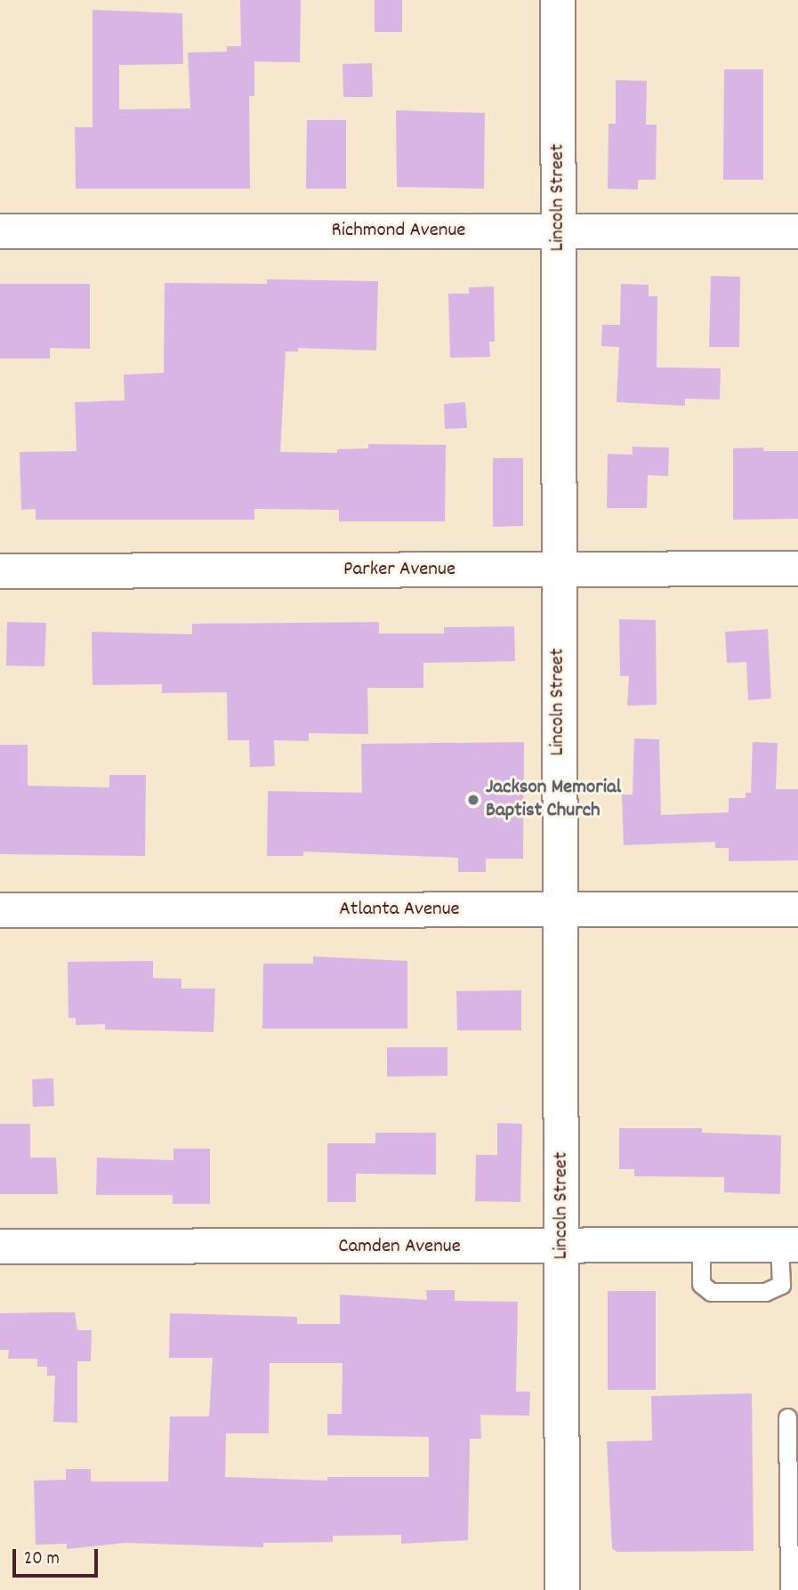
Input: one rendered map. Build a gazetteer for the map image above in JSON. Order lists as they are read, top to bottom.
{
  "streets": {
    "street": [
      "Lincoln Street",
      "Richmond Avenue",
      "Parker Avenue",
      "Atlanta Avenue",
      "Camden Avenue"
    ]
  },
  "crossings": [
    ["Lincoln Street", "Richmond Avenue"],
    ["Lincoln Street", "Parker Avenue"],
    ["Lincoln Street", "Atlanta Avenue"],
    ["Lincoln Street", "Camden Avenue"]
  ],
  "places": ["Jackson Memorial Baptist Church"],
  "scale_bar": "20 m"
}
